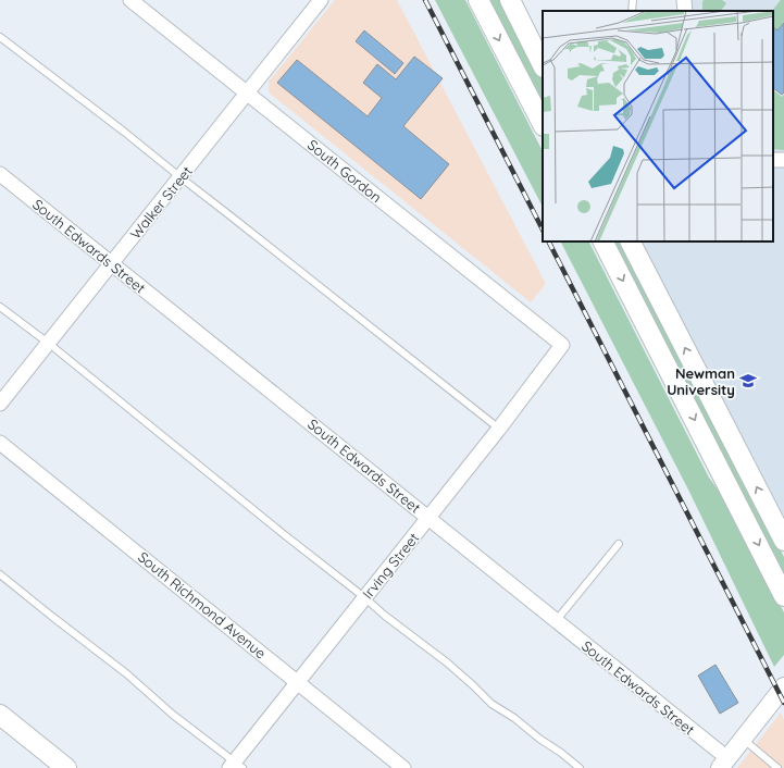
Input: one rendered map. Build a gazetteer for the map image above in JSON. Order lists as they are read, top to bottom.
{
  "streets": {
    "street": [
      "South Gordon",
      "Walker Street",
      "South Edwards Street",
      "Irving Street",
      "South Richmond Avenue"
    ]
  },
  "crossings": [
    ["South Gordon", "Walker Street"],
    ["South Gordon", "Irving Street"],
    ["Walker Street", "South Edwards Street"],
    ["South Edwards Street", "Irving Street"],
    ["Irving Street", "South Richmond Avenue"]
  ],
  "places": {
    "school or university": ["Newman University"]
  }
}
